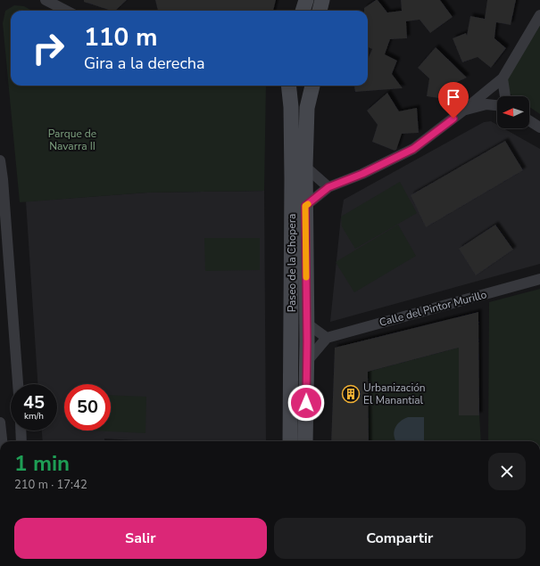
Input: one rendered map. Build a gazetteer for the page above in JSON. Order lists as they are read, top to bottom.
{
  "streets": {
    "main road": ["Paseo de la Chopera"],
    "street": ["Calle del Pintor Murillo"]
  },
  "parks": ["Parque de Navarra II"],
  "places": {
    "building": ["Urbanización El Manantial"]
  },
  "north": "left",
  "page": {
    "turn": ["110 m", "Gira a la derecha"],
    "speed": "45 km/h",
    "limit": "50",
    "heading": ["1 min", "210 m · 17:42"],
    "buttons": ["Salir", "Compartir"]
  }
}
